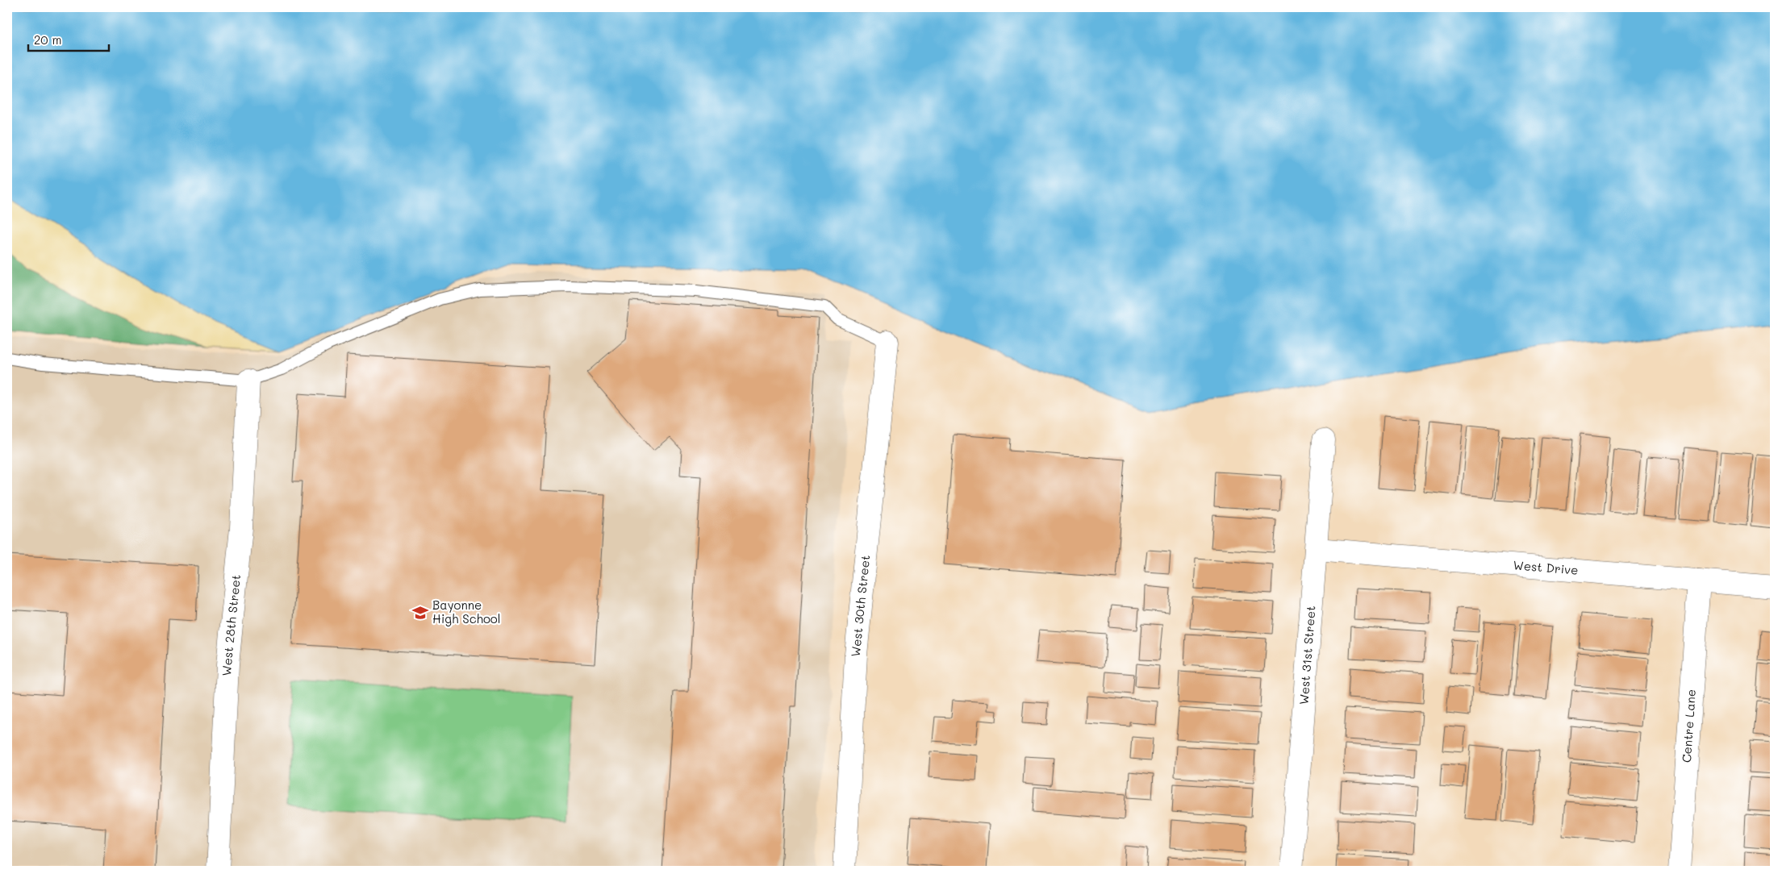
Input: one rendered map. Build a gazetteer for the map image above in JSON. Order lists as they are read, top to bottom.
{
  "streets": {
    "street": [
      "West Drive",
      "West 30th Street",
      "West 28th Street",
      "West 31st Street",
      "Centre Lane"
    ]
  },
  "crossings": [
    ["West Drive", "West 31st Street"],
    ["West Drive", "Centre Lane"]
  ],
  "places": {
    "school or university": ["Bayonne High School"]
  },
  "scale_bar": "20 m"
}
